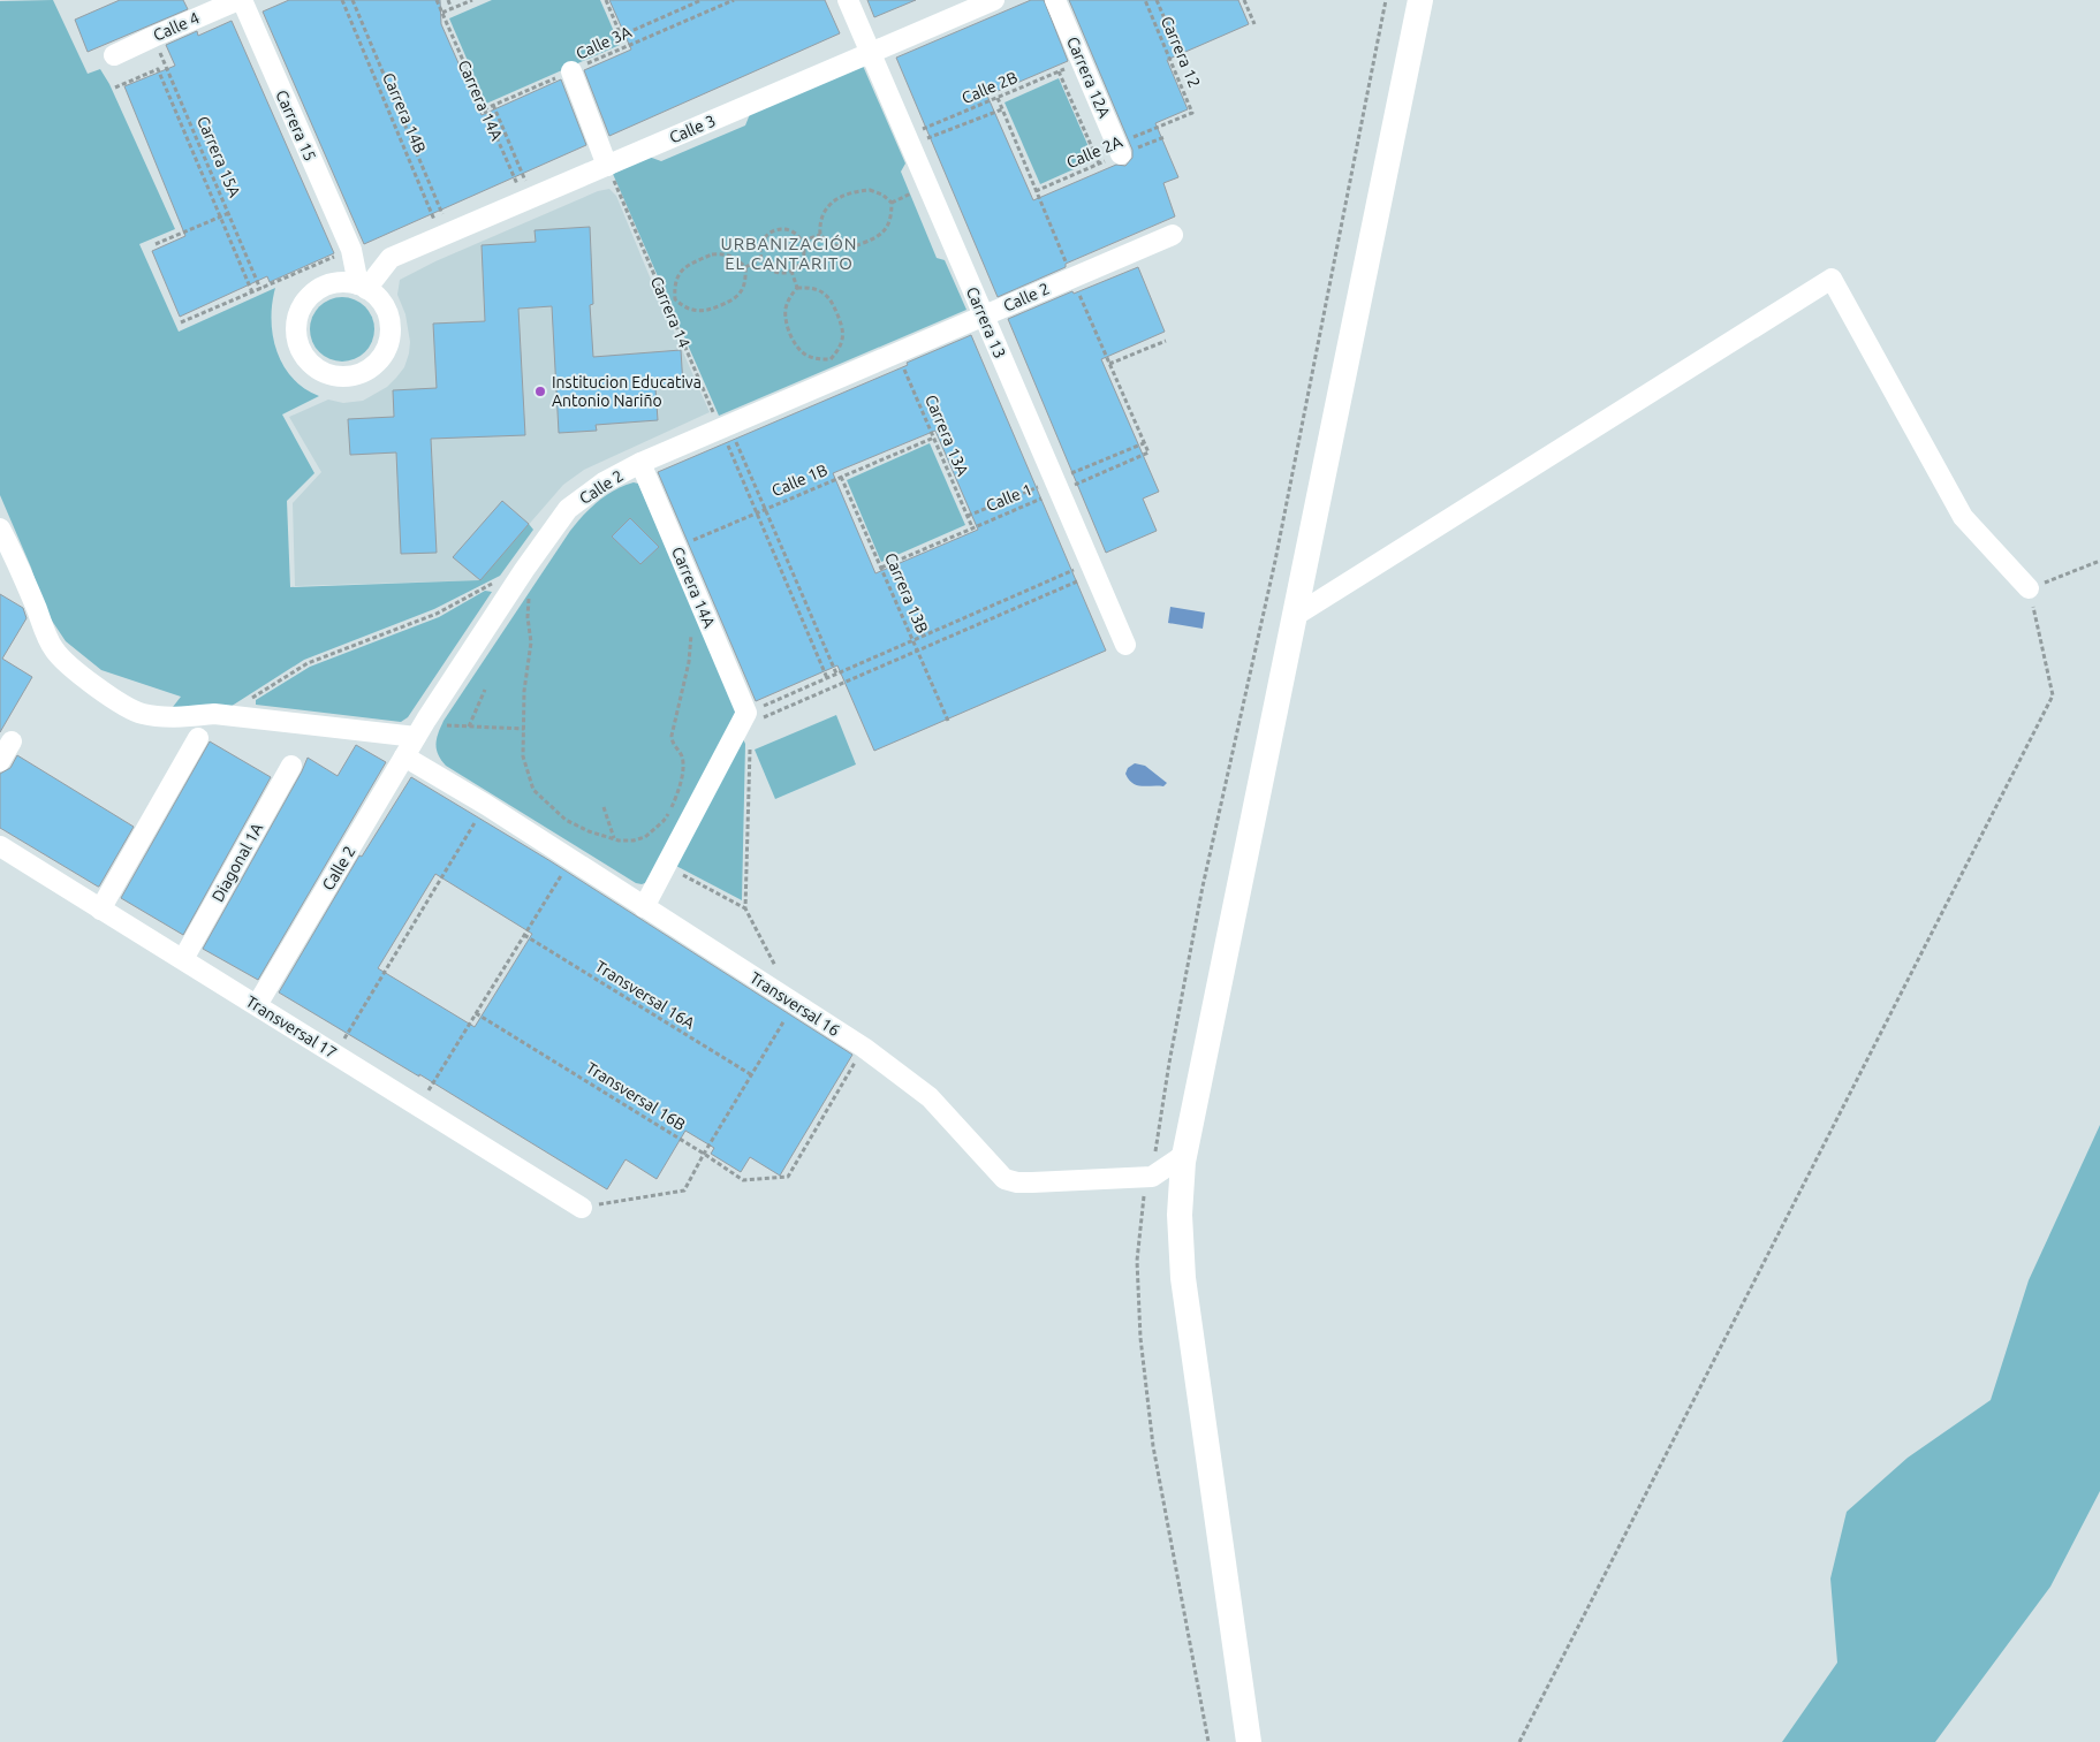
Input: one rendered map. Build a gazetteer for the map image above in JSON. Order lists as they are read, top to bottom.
{
  "streets": {
    "street": [
      "Calle 4",
      "Carrera 12A",
      "Carrera 14A",
      "Carrera 15",
      "Calle 3",
      "Calle 2",
      "Carrera 13",
      "Diagonal 1A",
      "Transversal 16",
      "Transversal 17"
    ],
    "path": [
      "Calle 3A",
      "Carrera 12",
      "Calle 2B",
      "Carrera 14B",
      "Calle 2A",
      "Carrera 15A",
      "Carrera 14",
      "Carrera 13A",
      "Calle 1B",
      "Calle 1",
      "Carrera 13B",
      "Transversal 16A",
      "Transversal 16B"
    ]
  },
  "crossings": [
    ["Calle 4", "Carrera 15"],
    ["Calle 4", "Carrera 15A"],
    ["Calle 3A", "Carrera 14A"],
    ["Carrera 12", "Calle 2A"],
    ["Carrera 12A", "Calle 2B"],
    ["Carrera 12A", "Calle 2A"],
    ["Calle 2B", "Carrera 13"],
    ["Carrera 14A", "Calle 3"],
    ["Carrera 14A", "Calle 2"],
    ["Carrera 14A", "Calle 1B"],
    ["Carrera 14B", "Calle 3"],
    ["Carrera 15", "Calle 3"],
    ["Calle 3", "Carrera 14"],
    ["Calle 3", "Carrera 13"],
    ["Calle 2", "Carrera 14"],
    ["Calle 2", "Carrera 13"],
    ["Calle 2", "Carrera 13A"],
    ["Calle 2", "Transversal 16"],
    ["Calle 2", "Transversal 17"],
    ["Carrera 14", "Calle 1B"],
    ["Carrera 13", "Calle 1"],
    ["Carrera 13A", "Calle 1B"],
    ["Carrera 13A", "Calle 1"],
    ["Calle 1B", "Carrera 13B"],
    ["Calle 1", "Carrera 13B"],
    ["Diagonal 1A", "Transversal 17"],
    ["Transversal 16", "Transversal 16B"]
  ],
  "districts": ["URBANIZACIÓN EL CANTARITO"],
  "places": ["Institucion Educativa Antonio Nariño"]
}
